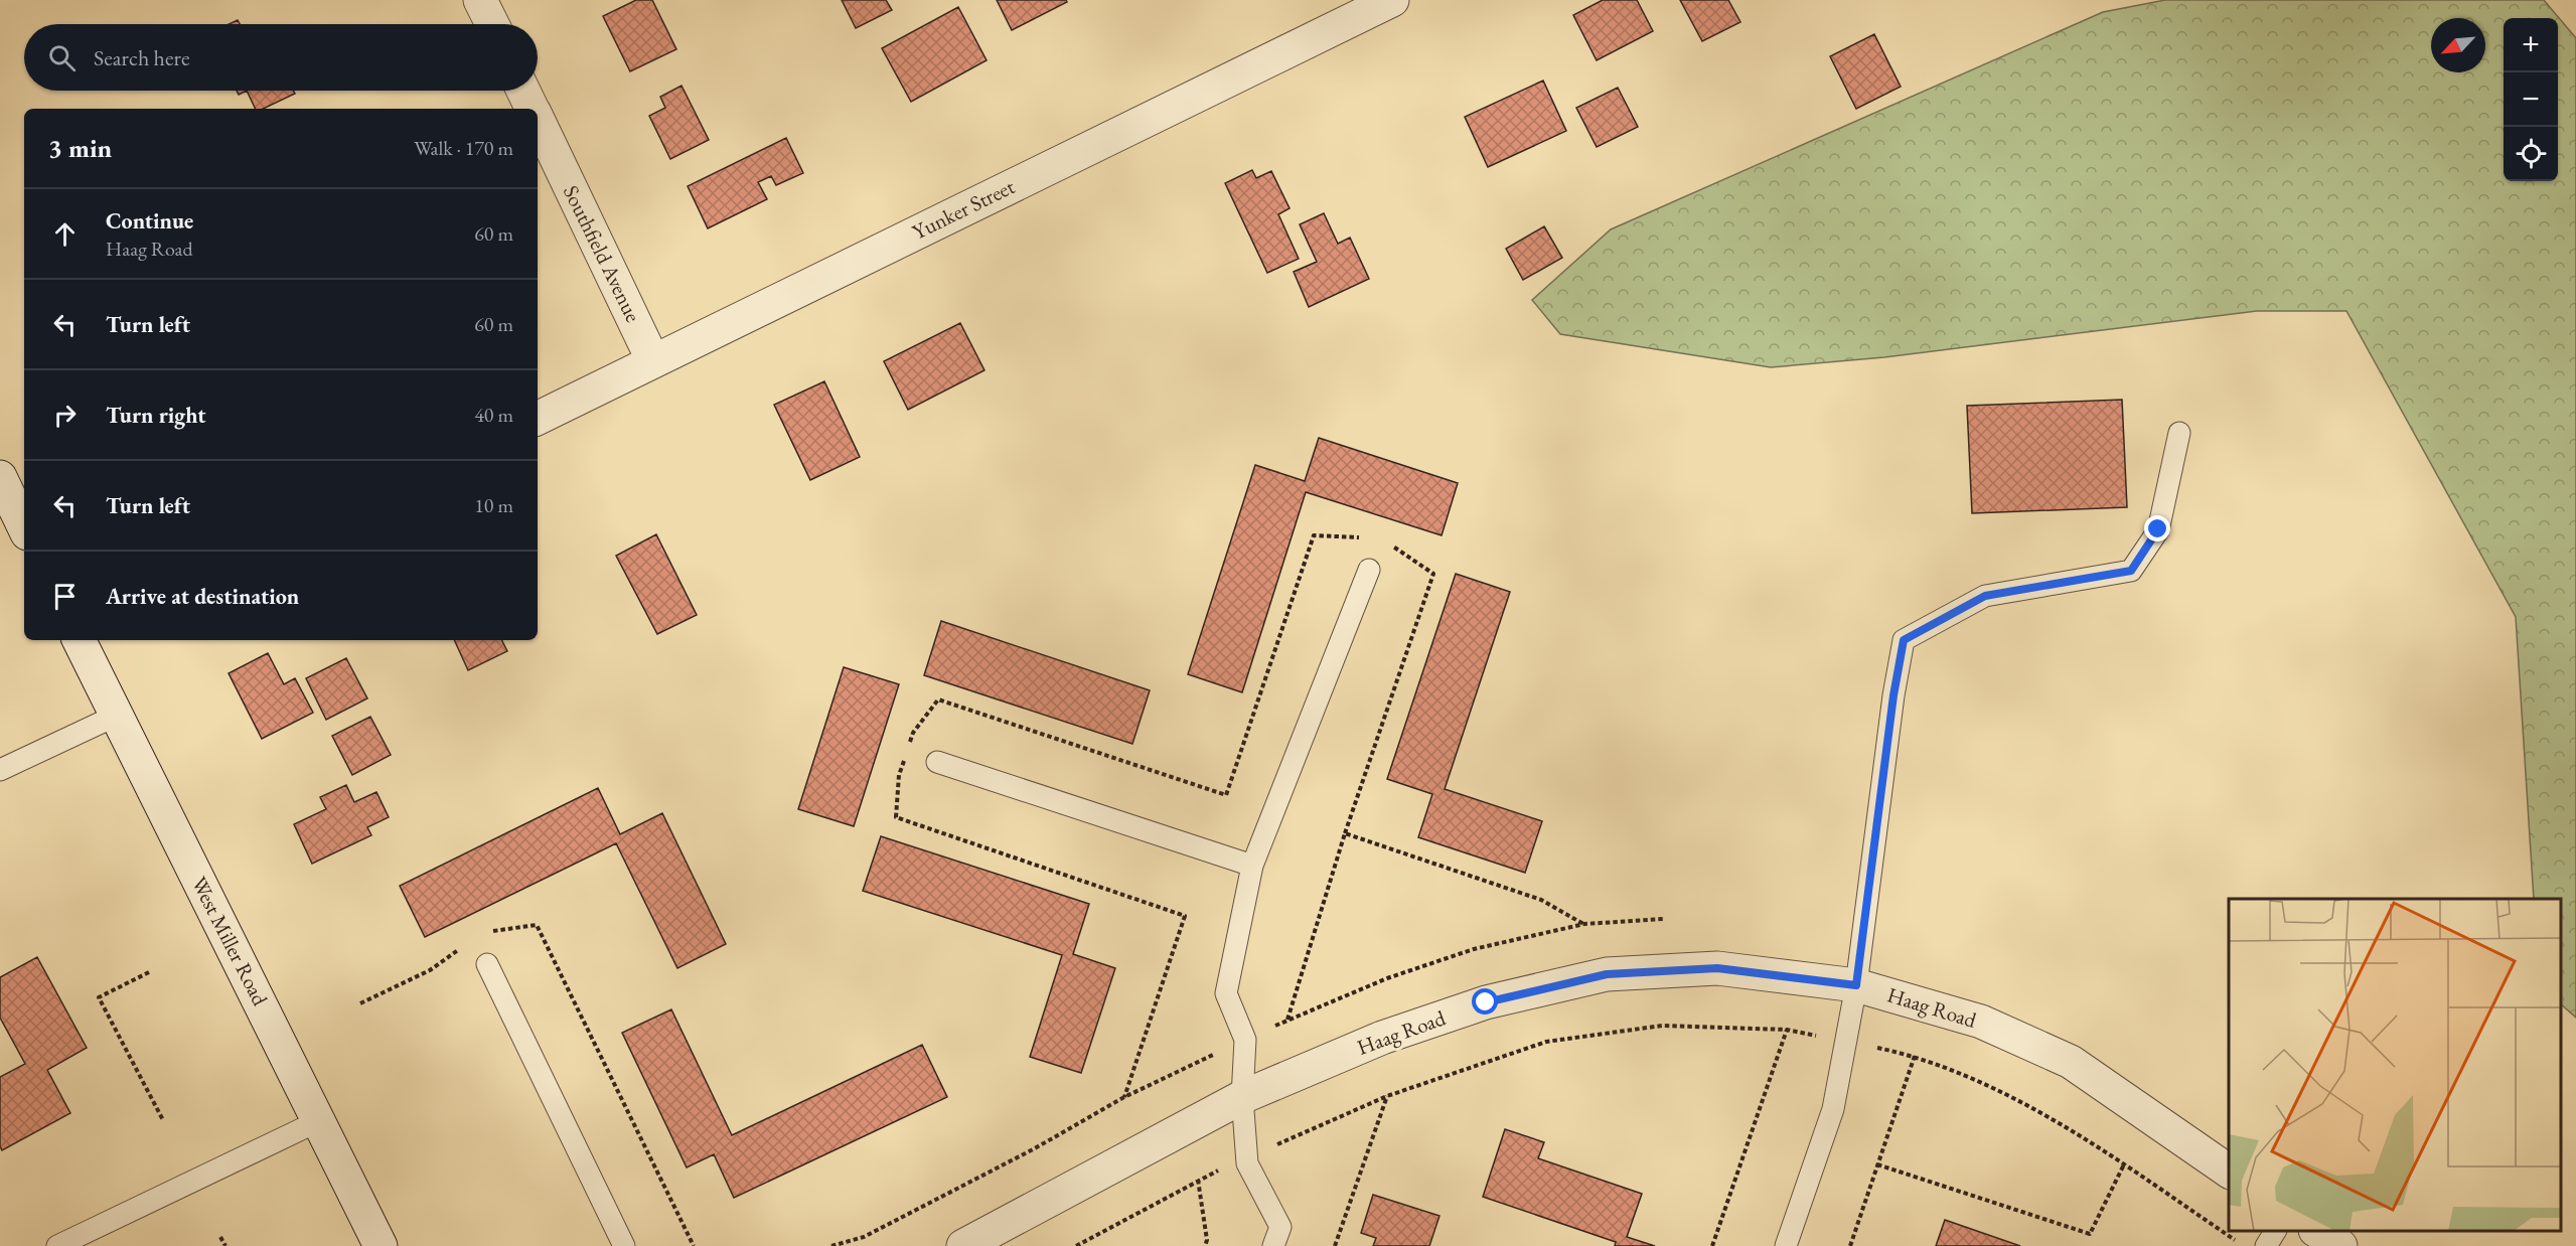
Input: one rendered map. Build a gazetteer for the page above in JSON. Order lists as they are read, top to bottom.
{
  "streets": {
    "street": [
      "Yunker Street",
      "Southfield Avenue",
      "West Miller Road",
      "Haag Road"
    ]
  },
  "crossings": [
    ["Yunker Street", "Southfield Avenue"]
  ],
  "north": "bottom left",
  "page": {
    "map_buttons": ["+", "−"],
    "search": "Search here",
    "heading": ["3 min", "Walk · 170 m"],
    "list": [
      ["Continue", "Haag Road", "60 m"],
      ["Turn left", "60 m"],
      ["Turn right", "40 m"],
      ["Turn left", "10 m"],
      "Arrive at destination"
    ]
  }
}
